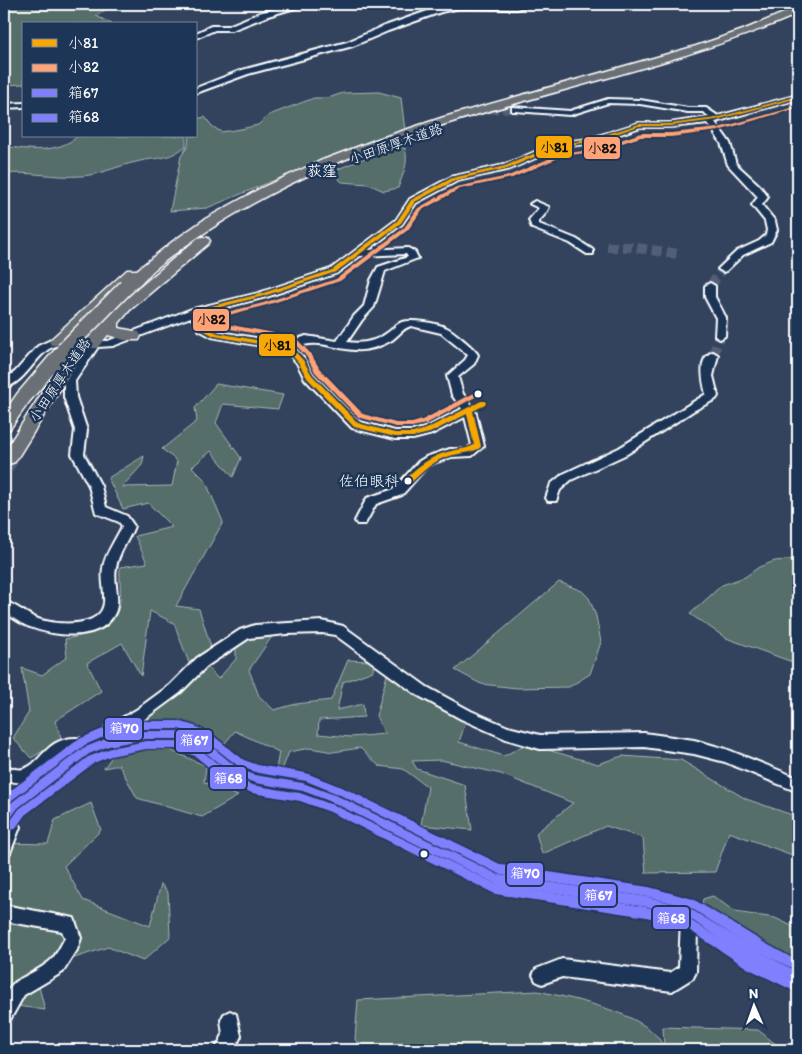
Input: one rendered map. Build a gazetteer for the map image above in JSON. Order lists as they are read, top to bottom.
{
  "streets": {
    "highway": ["小田原厚木道路"]
  },
  "districts": ["荻窪"],
  "places": ["佐伯眼科"],
  "lines": [
    "transit line 小81",
    "transit line 小82",
    "transit line 箱70",
    "transit line 箱67",
    "transit line 箱68"
  ],
  "legend": [
    "小81",
    "小82",
    "箱67",
    "箱68"
  ],
  "north": "top"
}
